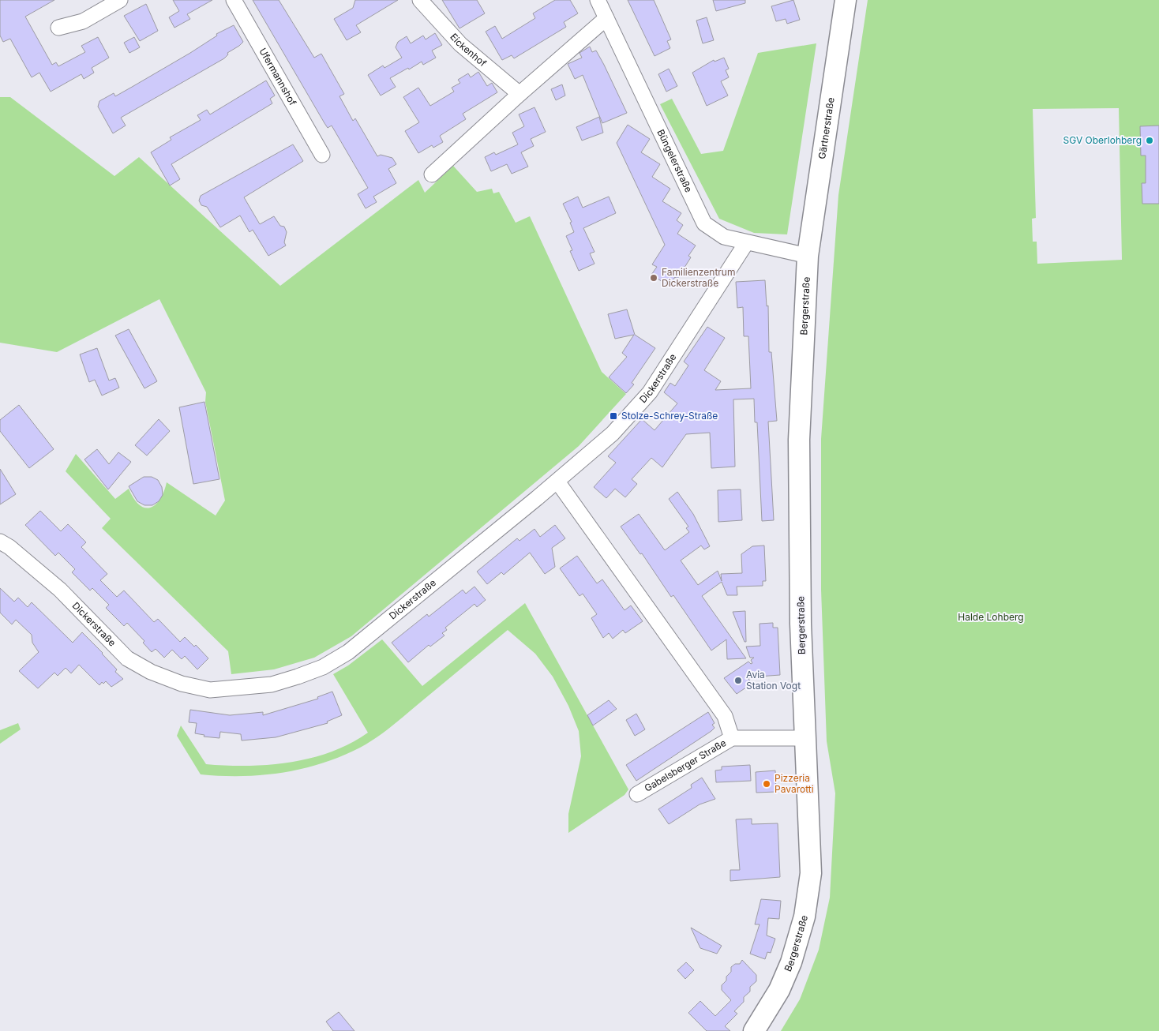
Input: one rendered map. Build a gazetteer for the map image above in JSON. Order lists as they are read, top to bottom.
{
  "streets": {
    "main road": ["Gärtnerstraße", "Bergerstraße"],
    "street": [
      "Eickenhof",
      "Ufermannshof",
      "Büngelerstraße",
      "Dickerstraße",
      "Gabelsberger Straße"
    ]
  },
  "crossings": [
    ["Gärtnerstraße", "Büngelerstraße"],
    ["Gärtnerstraße", "Bergerstraße"],
    ["Büngelerstraße", "Bergerstraße"],
    ["Büngelerstraße", "Dickerstraße"],
    ["Bergerstraße", "Gabelsberger Straße"]
  ],
  "parks": ["Halde Lohberg"],
  "places": {
    "other": [
      "SGV Oberlohberg",
      "Familienzentrum Dickerstraße",
      "Avia Station Vogt",
      "Pizzeria Pavarotti"
    ],
    "transit": ["Stolze-Schrey-Straße"]
  }
}
